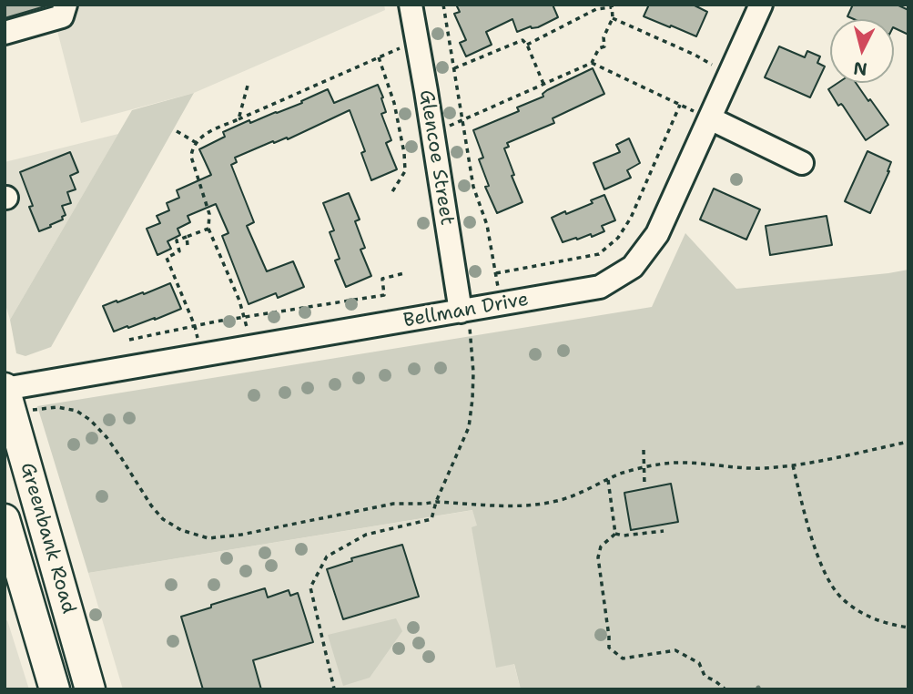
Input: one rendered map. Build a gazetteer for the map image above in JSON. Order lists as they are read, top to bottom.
{
  "streets": {
    "main road": ["Greenbank Road"],
    "street": ["Glencoe Street", "Bellman Drive"]
  },
  "crossings": [
    ["Glencoe Street", "Bellman Drive"],
    ["Bellman Drive", "Greenbank Road"]
  ],
  "north": "bottom"
}
